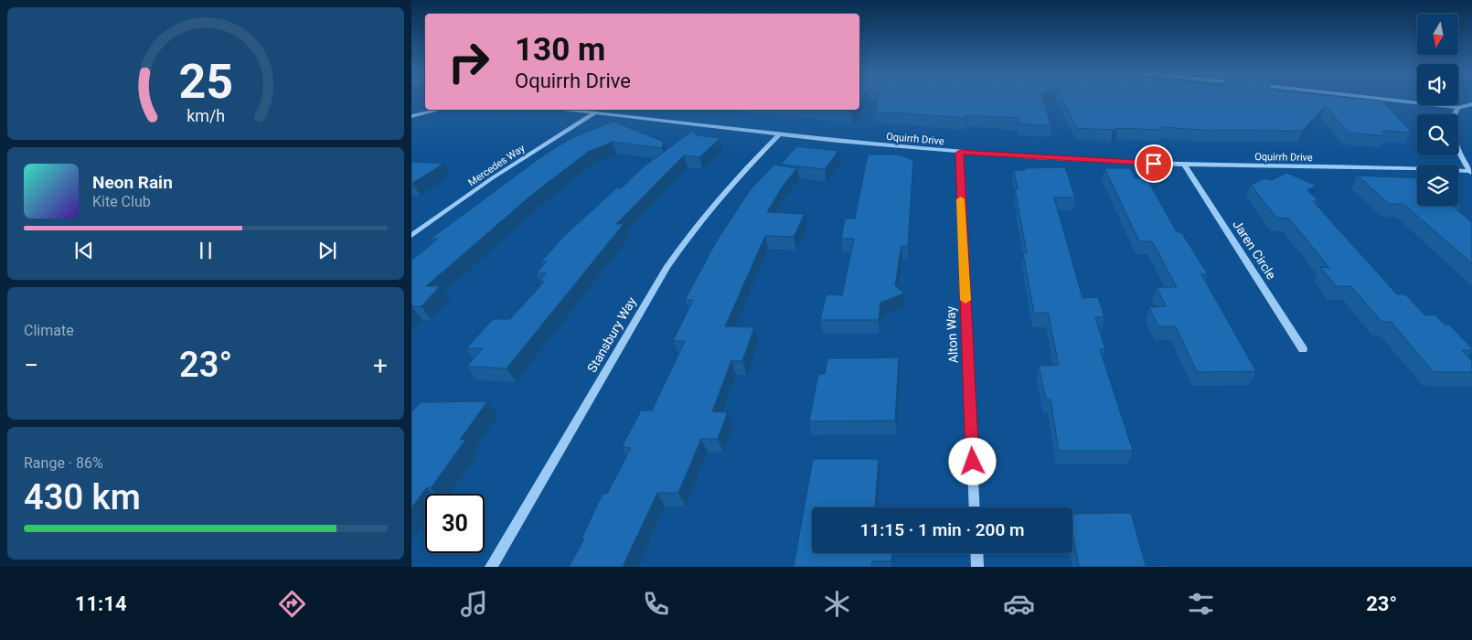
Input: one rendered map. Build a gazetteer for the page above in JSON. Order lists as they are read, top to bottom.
{
  "streets": {
    "street": [
      "Oquirrh Drive",
      "Mercedes Way",
      "Jaren Circle",
      "Stansbury Way",
      "Alton Way"
    ]
  },
  "crossings": [
    ["Oquirrh Drive", "Mercedes Way"],
    ["Oquirrh Drive", "Jaren Circle"],
    ["Oquirrh Drive", "Stansbury Way"],
    ["Oquirrh Drive", "Alton Way"]
  ],
  "north": "bottom",
  "page": {
    "turn": ["130 m", "Oquirrh Drive"],
    "song": ["Neon Rain", "Kite Club"],
    "tile": [
      "Climate",
      ["Range · 86%", "430 km"]
    ],
    "heat": ["−", "23°", "+"],
    "limit": "30",
    "trip": "11:15 · 1 min · 200 m",
    "tabs": ["11:14", "23°"],
    "gauge": ["25", "km/h"]
  }
}
